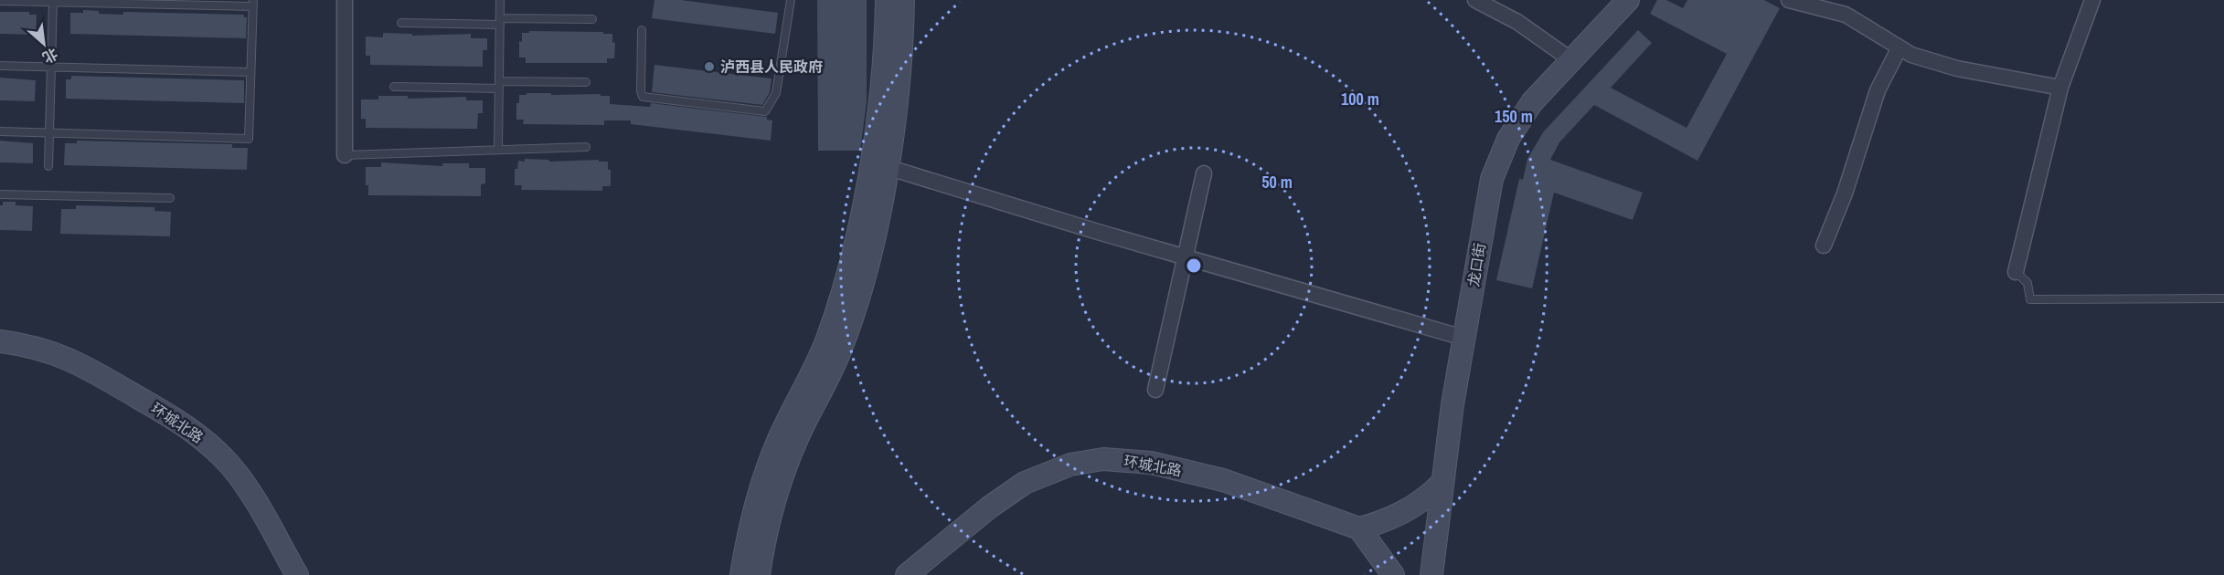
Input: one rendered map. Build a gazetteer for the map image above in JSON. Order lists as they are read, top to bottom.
{
  "streets": {
    "main road": ["龙口街", "环城北路"]
  },
  "places": ["泸西县人民政府"],
  "north": "bottom right",
  "rings": ["100 m", "150 m", "50 m"]
}
